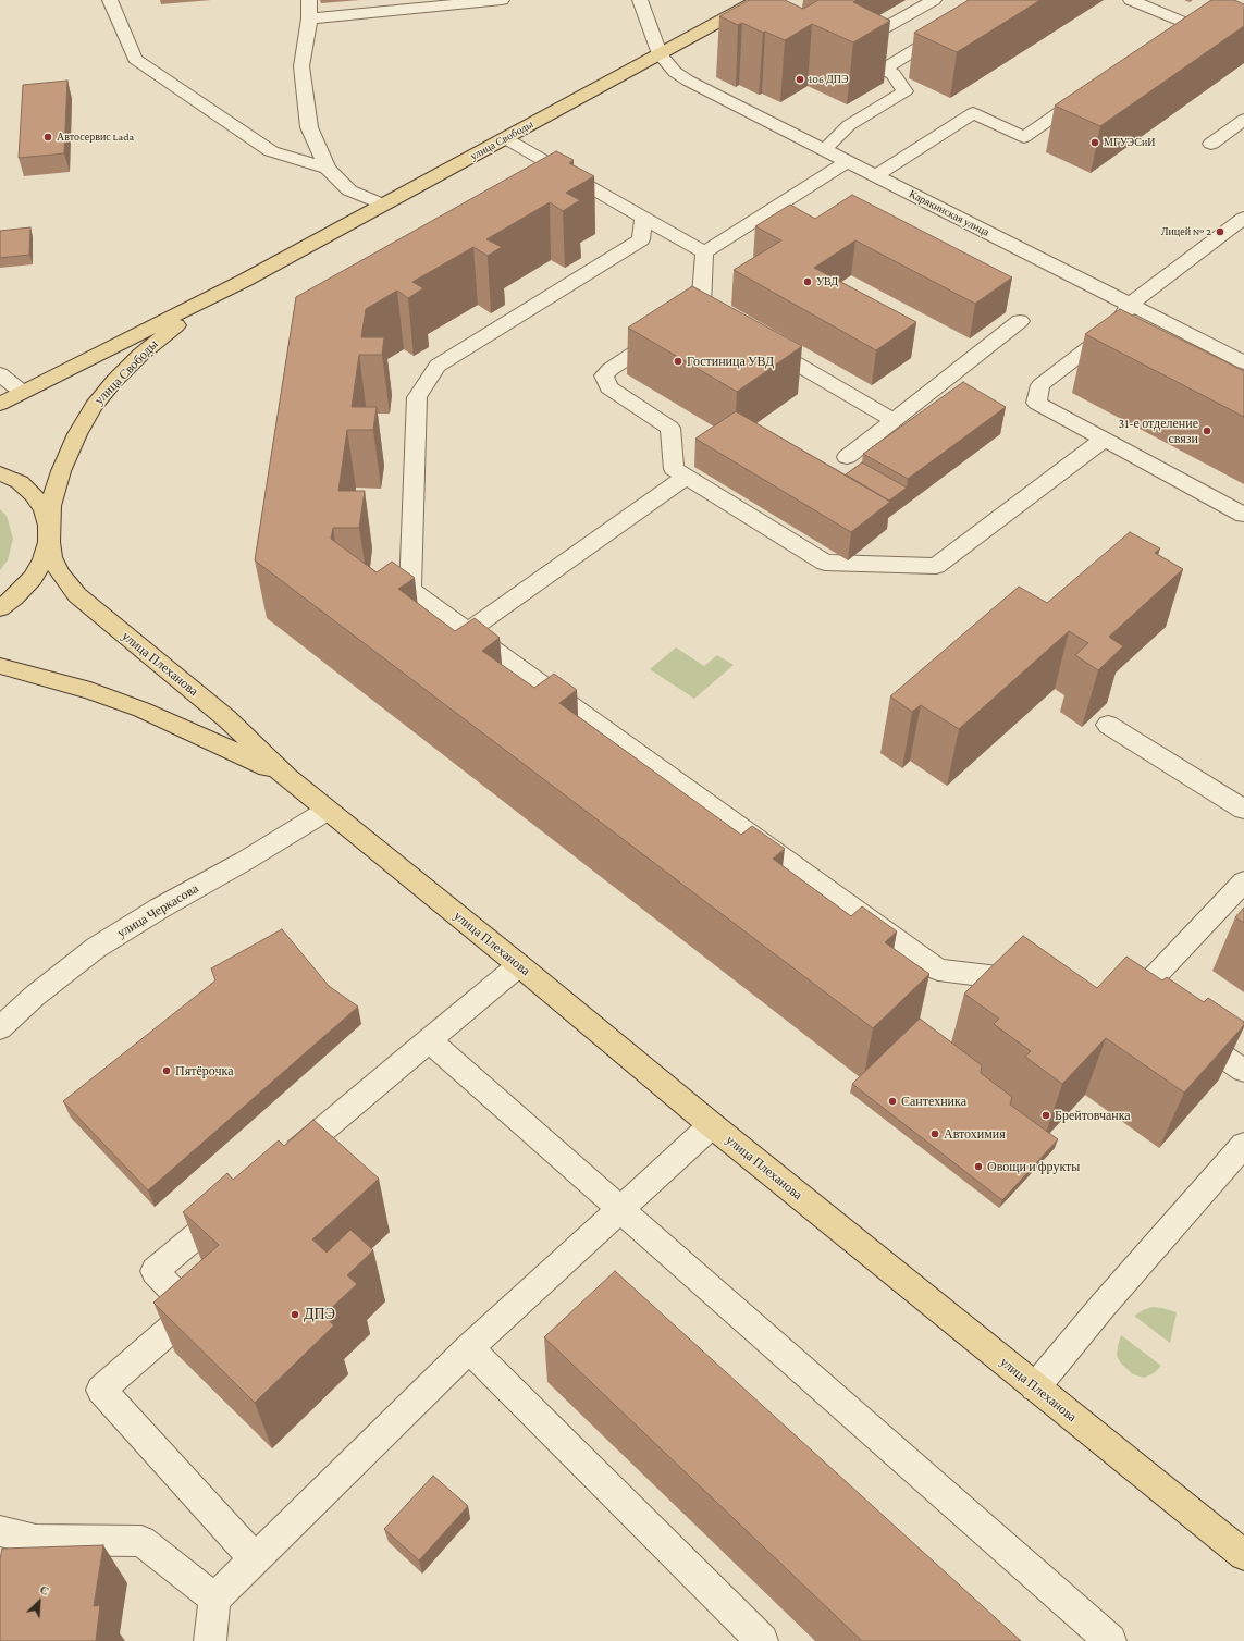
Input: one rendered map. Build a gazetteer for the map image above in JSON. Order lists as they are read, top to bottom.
{
  "streets": {
    "main road": ["улица Свободы", "улица Плеханова"],
    "street": ["Карякинская улица", "улица Черкасова"]
  },
  "crossings": [
    ["улица Свободы", "Карякинская улица"],
    ["улица Свободы", "улица Плеханова"],
    ["улица Плеханова", "улица Черкасова"]
  ],
  "places": [
    "106 ДПЭ",
    "Автосервис Lada",
    "МГУЭСиИ",
    "Лицей № 2",
    "УВД",
    "Гостиница УВД",
    "31-е отделение связи",
    "Пятёрочка",
    "Сантехника",
    "Брейтовчанка",
    "Автохимия",
    "Овощи и фрукты",
    "ДПЭ"
  ],
  "north": "top right"
}
